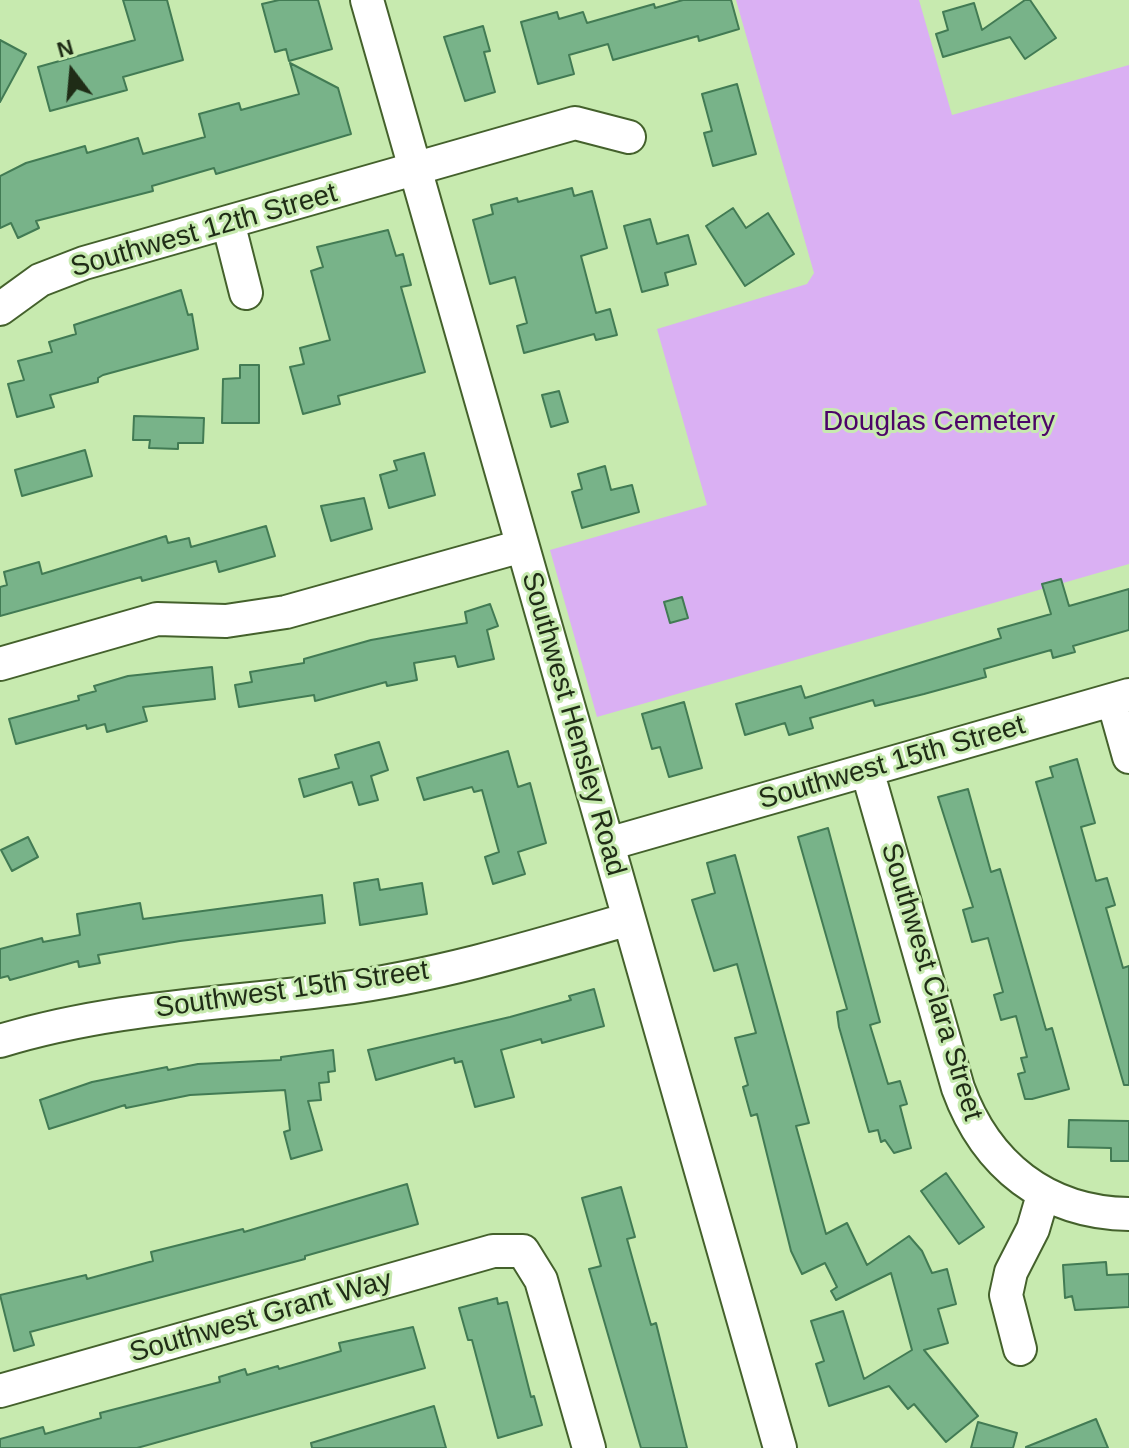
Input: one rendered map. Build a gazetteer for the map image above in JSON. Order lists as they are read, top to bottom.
{
  "streets": {
    "street": [
      "Southwest 12th Street",
      "Southwest Hensley Road",
      "Southwest 15th Street",
      "Southwest Clara Street",
      "Southwest Grant Way"
    ]
  },
  "crossings": [
    ["Southwest 12th Street", "Southwest Hensley Road"],
    ["Southwest Hensley Road", "Southwest 15th Street"],
    ["Southwest 15th Street", "Southwest Clara Street"]
  ],
  "parks": ["Douglas Cemetery"],
  "north": "top"
}
